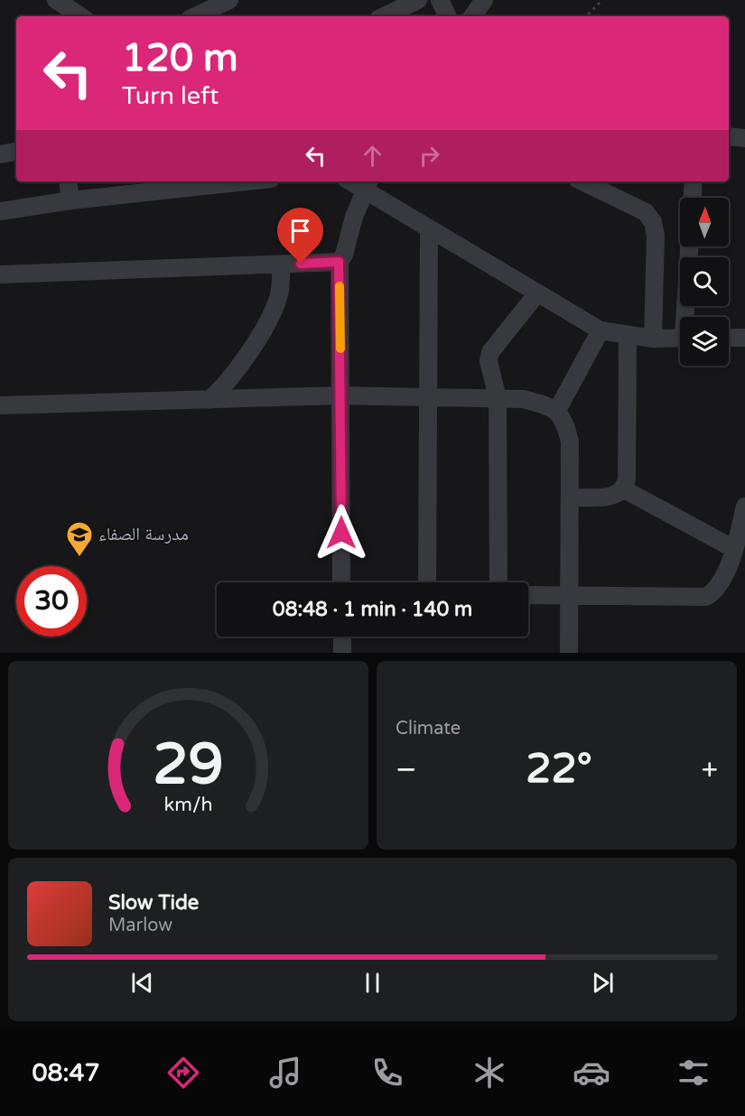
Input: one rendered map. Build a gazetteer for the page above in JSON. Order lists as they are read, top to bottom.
{
  "places": {
    "school or university": ["مدرسة الصفاء"]
  },
  "north": "top",
  "page": {
    "turn": ["120 m", "Turn left"],
    "limit": "30",
    "trip": "08:48 · 1 min · 140 m",
    "tile": "Climate",
    "heat": ["−", "22°", "+"],
    "song": ["Slow Tide", "Marlow"],
    "tabs": "08:47",
    "gauge": ["29", "km/h"]
  }
}
